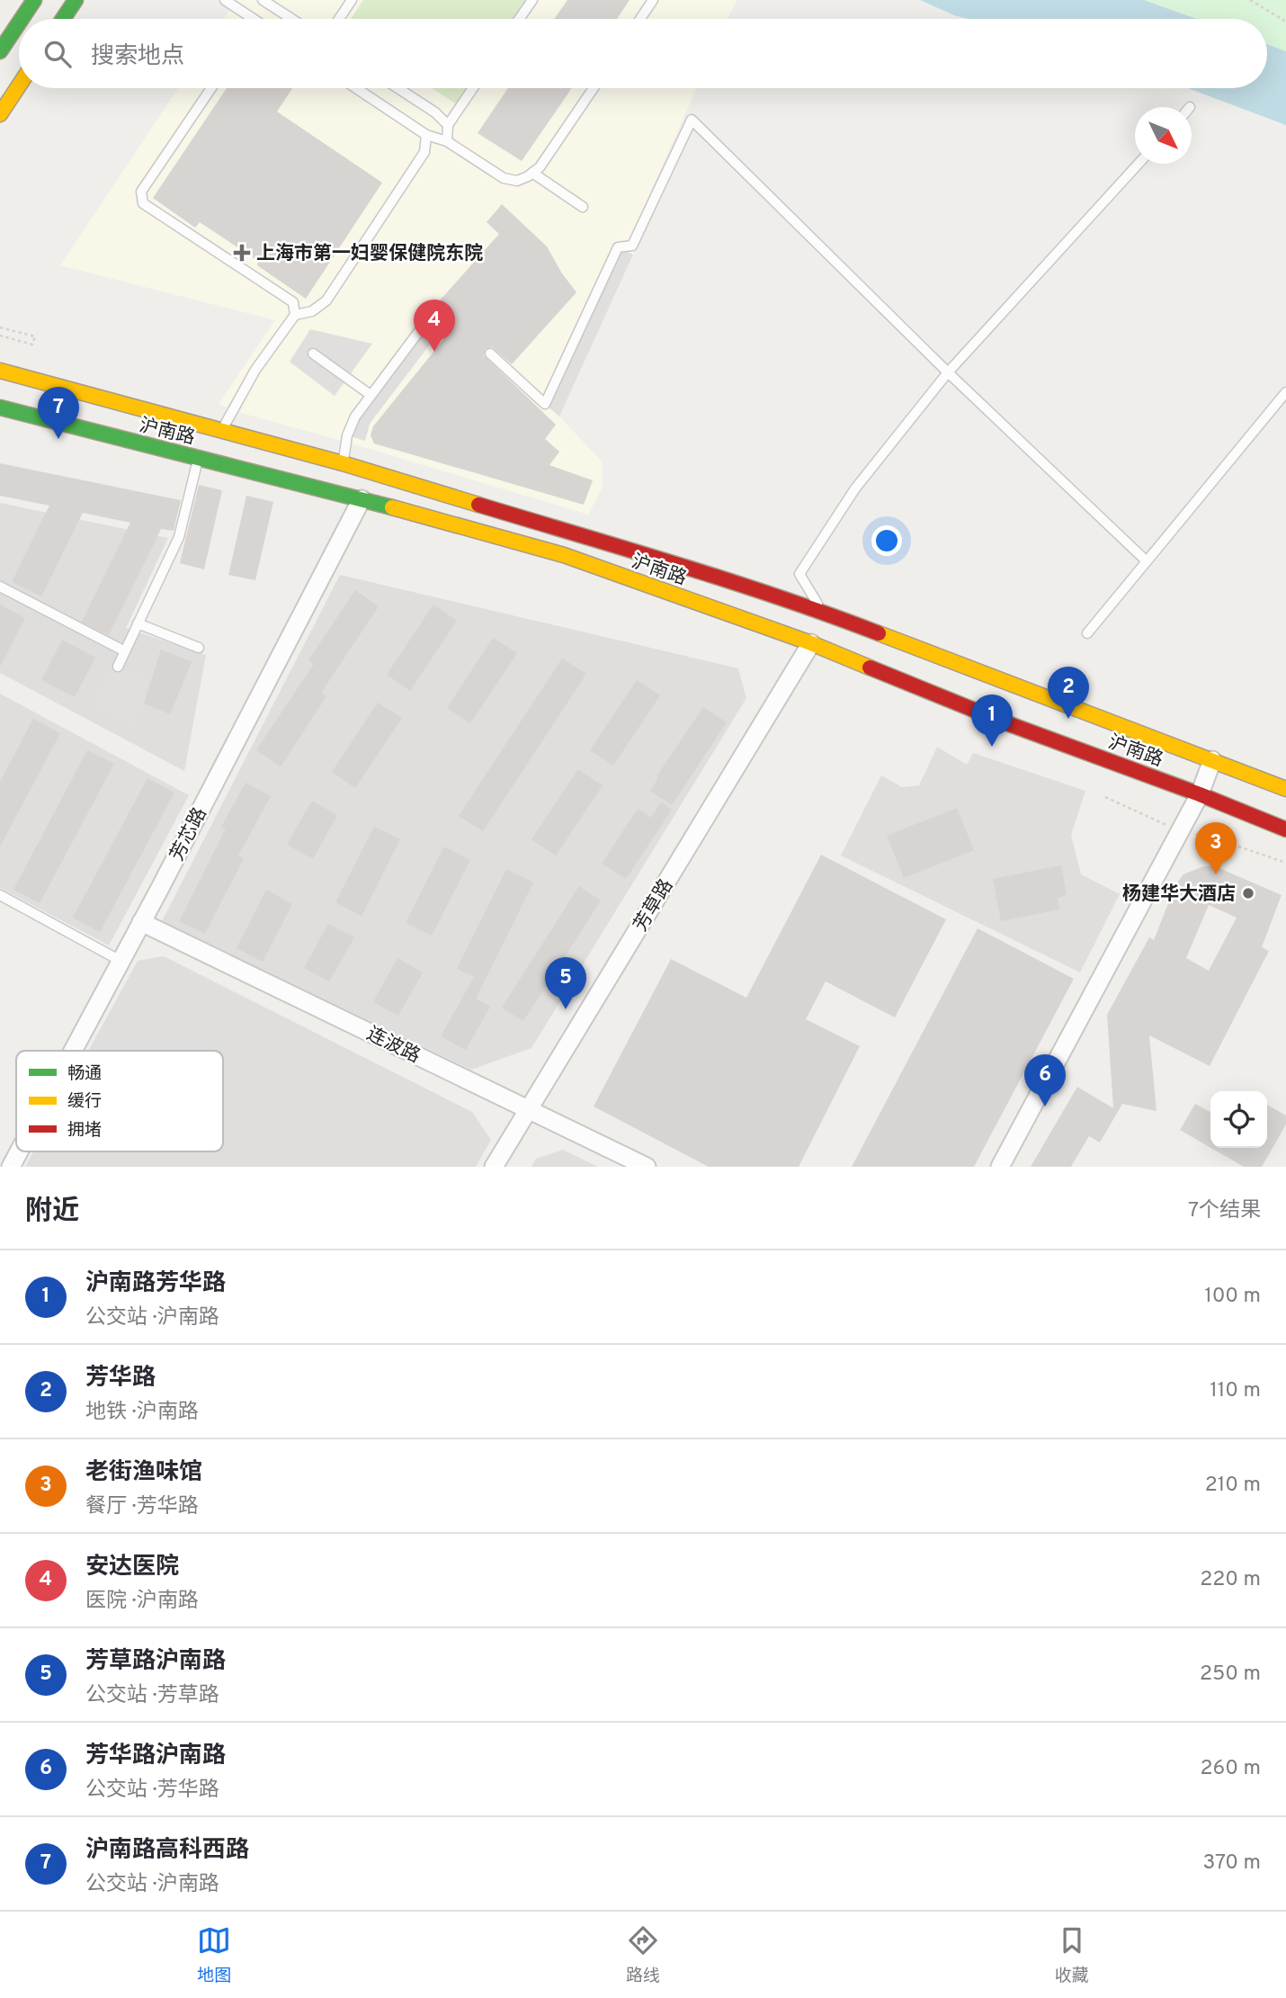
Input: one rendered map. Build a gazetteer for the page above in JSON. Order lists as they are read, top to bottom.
{
  "streets": {
    "main road": ["沪南路"],
    "street": ["芳芯路", "芳草路", "连波路"]
  },
  "crossings": [
    ["沪南路", "芳芯路"],
    ["沪南路", "芳草路"],
    ["芳芯路", "连波路"],
    ["芳草路", "连波路"]
  ],
  "places": {
    "health": ["上海市第一妇婴保健院东院"],
    "other": ["杨建华大酒店"]
  },
  "legend": ["畅通", "缓行", "拥堵"],
  "north": "bottom right",
  "page": {
    "search": "搜索地点",
    "pins": [
      "4",
      "7",
      "2",
      "1",
      "3",
      "5",
      "6"
    ],
    "heading": ["附近", "7个结果"],
    "list": [
      {
        "mark": "1",
        "name": "沪南路芳华路",
        "note": "公交站 · 沪南路",
        "value": "100 m"
      },
      {
        "mark": "2",
        "name": "芳华路",
        "note": "地铁 · 沪南路",
        "value": "110 m"
      },
      {
        "mark": "3",
        "name": "老街渔味馆",
        "note": "餐厅 · 芳华路",
        "value": "210 m"
      },
      {
        "mark": "4",
        "name": "安达医院",
        "note": "医院 · 沪南路",
        "value": "220 m"
      },
      {
        "mark": "5",
        "name": "芳草路沪南路",
        "note": "公交站 · 芳草路",
        "value": "250 m"
      },
      {
        "mark": "6",
        "name": "芳华路沪南路",
        "note": "公交站 · 芳华路",
        "value": "260 m"
      },
      {
        "mark": "7",
        "name": "沪南路高科西路",
        "note": "公交站 · 沪南路",
        "value": "370 m"
      }
    ],
    "nav": ["地图", "路线", "收藏"]
  }
}
